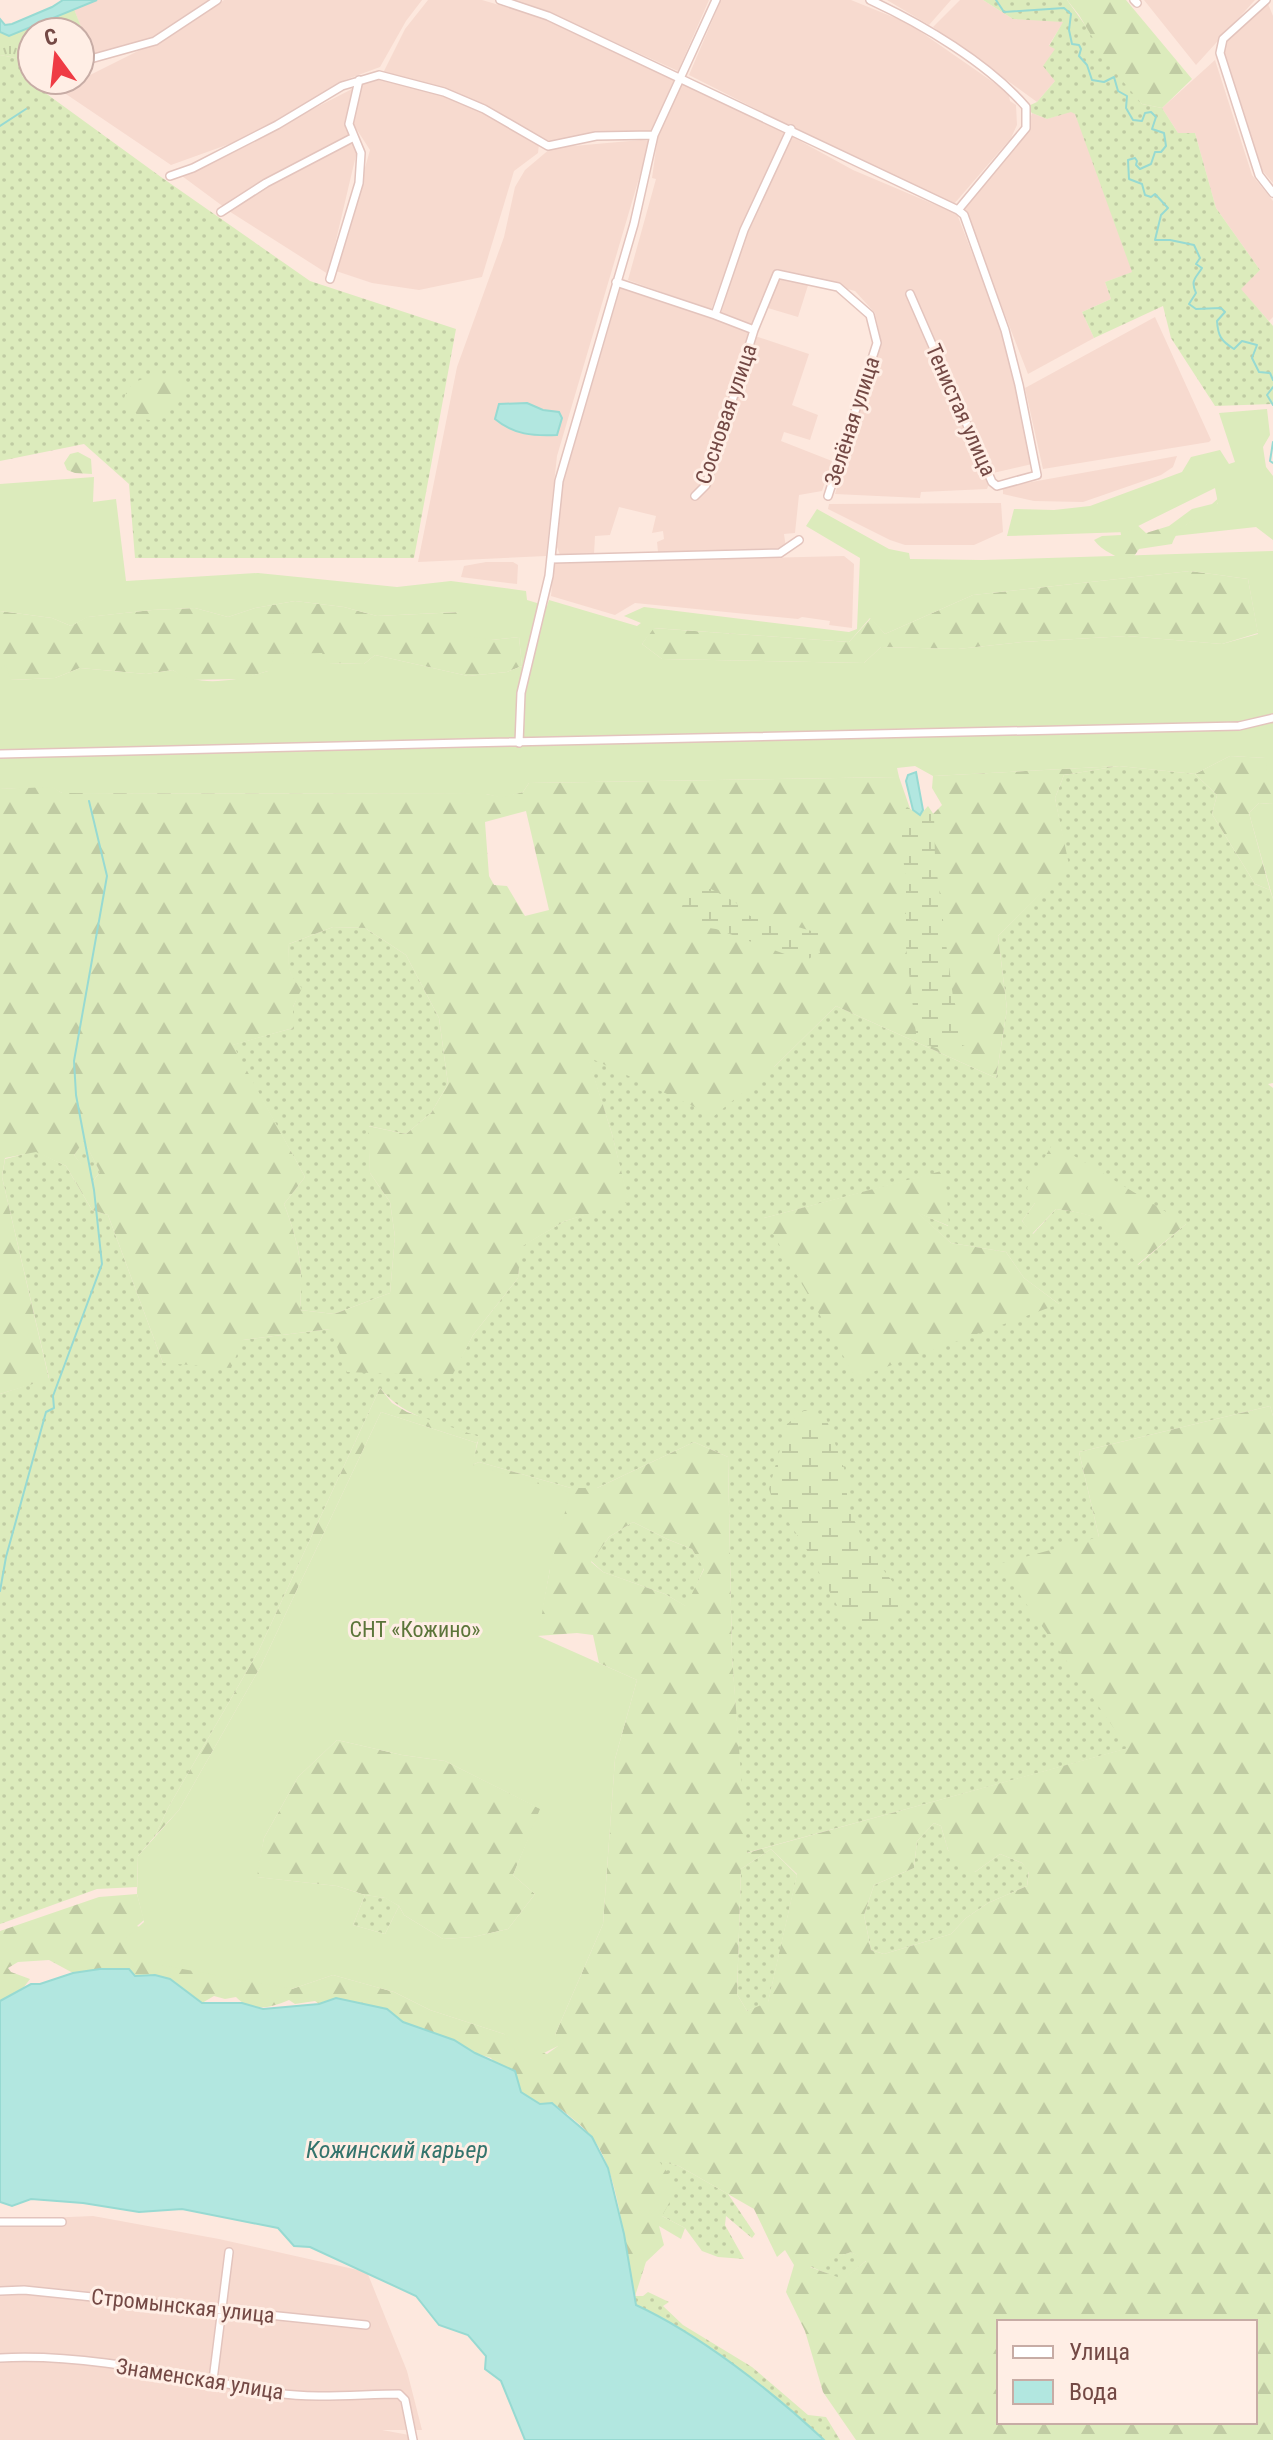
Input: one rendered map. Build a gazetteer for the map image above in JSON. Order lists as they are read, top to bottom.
{
  "streets": {
    "street": [
      "Тенистая улица",
      "Сосновая улица",
      "Зелёная улица",
      "Стромынская улица",
      "Знаменская улица"
    ]
  },
  "crossings": [
    ["Сосновая улица", "Зелёная улица"]
  ],
  "water": ["Кожинский карьер"],
  "parks": ["СНТ «Кожино»"],
  "legend": ["Улица", "Вода"],
  "north": "top"
}
